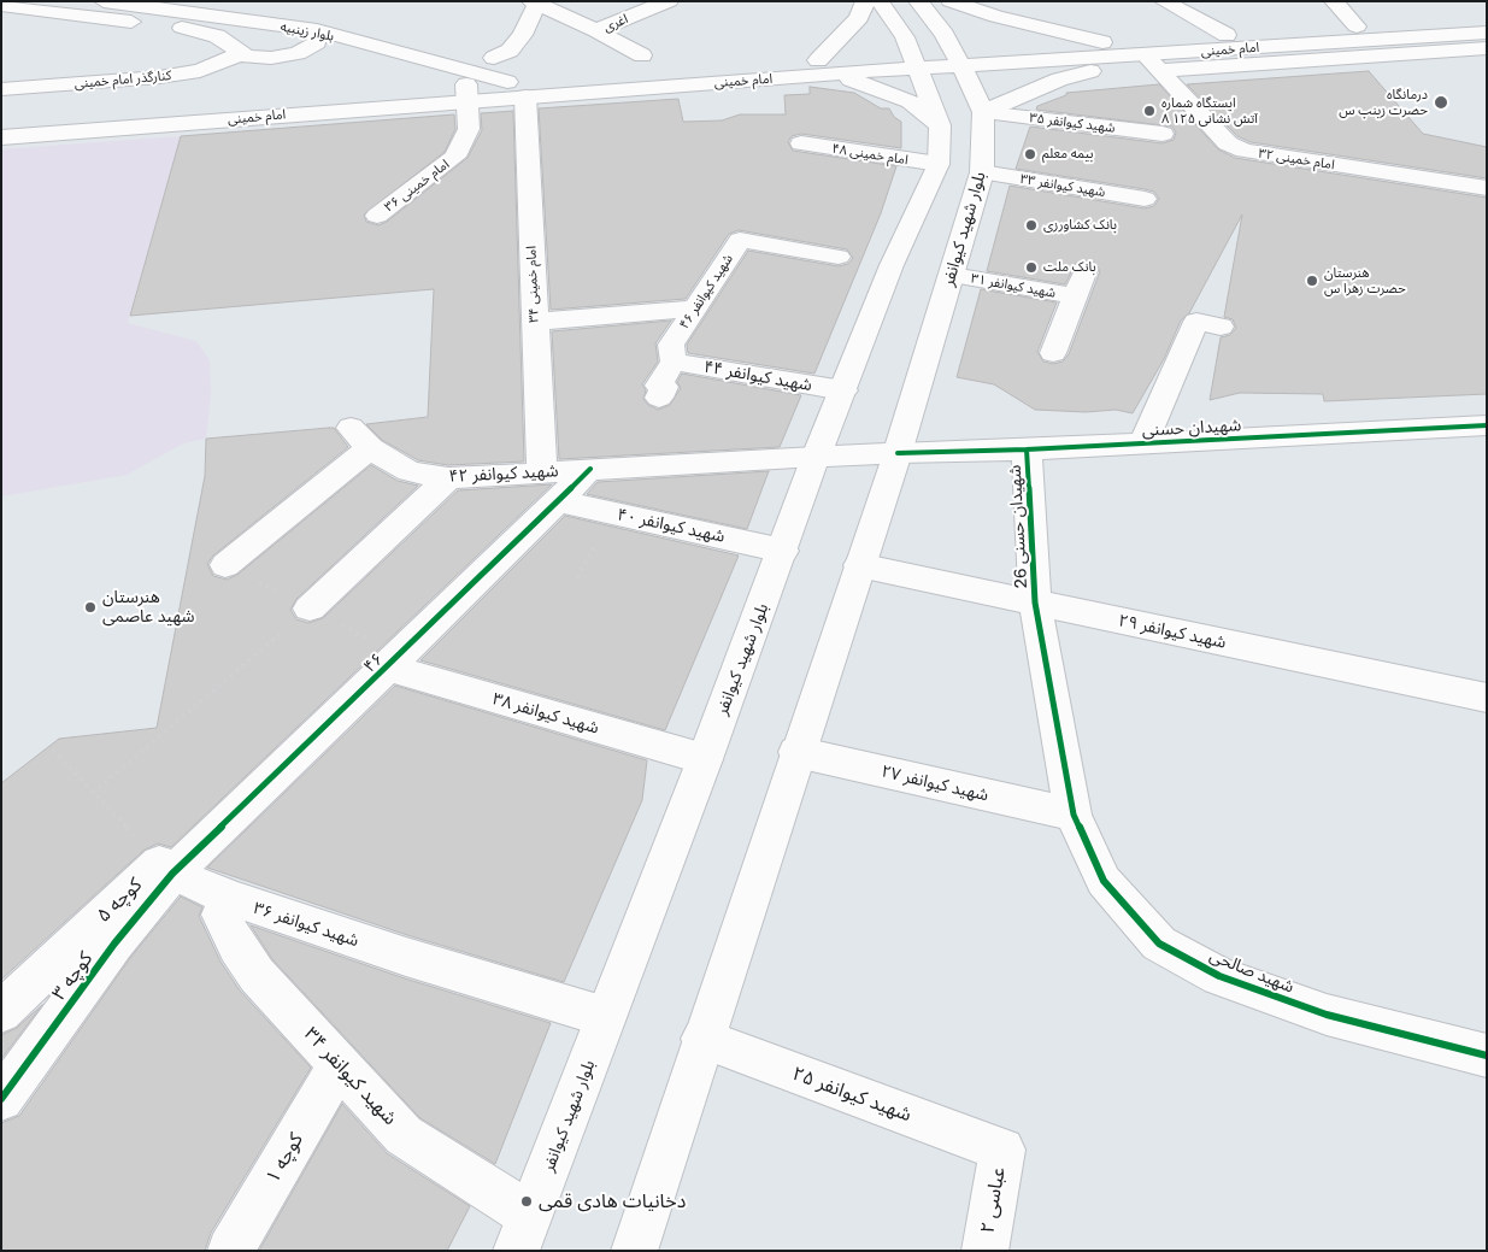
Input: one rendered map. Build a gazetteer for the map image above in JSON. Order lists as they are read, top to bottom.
{
  "streets": {
    "street": [
      "اغری",
      "بلوار زینبیه",
      "امام خمینی",
      "کنارگذر امام خمینی",
      "شهید کیوانفر ۳۵",
      "امام خمینی ۴۸",
      "امام خمینی ۳۲",
      "امام خمینی ۳۶",
      "شهید کیوانفر ۳۳",
      "بلوار شهید کیوانفر",
      "امام خمینی ۳۴",
      "شهید کیوانفر ۳۱",
      "شهید کیوانفر ۴۶",
      "شهید کیوانفر ۴۴",
      "شهیدان حسنی",
      "شهید کیوانفر ۴۲",
      "شهید کیوانفر ۴۰",
      "شهیدان حسنی 26",
      "شهید کیوانفر ۲۹",
      "۴۶",
      "شهید کیوانفر ۳۸",
      "شهید کیوانفر ۲۷",
      "کوچه ۵",
      "شهید کیوانفر ۳۶",
      "شهید صالحی",
      "کوچه ۳",
      "شهید کیوانفر ۳۴",
      "شهید کیوانفر ۲۵",
      "کوچه ۱",
      "عباسی ۲"
    ]
  },
  "crossings": [
    ["بلوار زینبیه", "امام خمینی"],
    ["بلوار زینبیه", "امام خمینی ۳۴"],
    ["امام خمینی", "امام خمینی ۳۲"],
    ["امام خمینی", "امام خمینی ۳۶"],
    ["امام خمینی", "بلوار شهید کیوانفر"],
    ["امام خمینی", "امام خمینی ۳۴"],
    ["شهید کیوانفر ۳۵", "بلوار شهید کیوانفر"],
    ["امام خمینی ۴۸", "بلوار شهید کیوانفر"],
    ["شهید کیوانفر ۳۳", "بلوار شهید کیوانفر"],
    ["بلوار شهید کیوانفر", "شهید کیوانفر ۳۱"],
    ["بلوار شهید کیوانفر", "شهید کیوانفر ۴۴"],
    ["بلوار شهید کیوانفر", "شهیدان حسنی"],
    ["بلوار شهید کیوانفر", "شهید کیوانفر ۴۰"],
    ["بلوار شهید کیوانفر", "شهید کیوانفر ۲۹"],
    ["بلوار شهید کیوانفر", "۴۶"],
    ["بلوار شهید کیوانفر", "شهید کیوانفر ۳۸"],
    ["بلوار شهید کیوانفر", "شهید کیوانفر ۲۷"],
    ["بلوار شهید کیوانفر", "شهید کیوانفر ۳۶"],
    ["بلوار شهید کیوانفر", "شهید کیوانفر ۳۴"],
    ["بلوار شهید کیوانفر", "شهید کیوانفر ۲۵"],
    ["امام خمینی ۳۴", "شهید کیوانفر ۴۲"],
    ["امام خمینی ۳۴", "شهید کیوانفر ۴۰"],
    ["امام خمینی ۳۴", "۴۶"],
    ["شهید کیوانفر ۴۶", "شهید کیوانفر ۴۴"],
    ["شهیدان حسنی", "شهیدان حسنی 26"],
    ["شهیدان حسنی", "۴۶"],
    ["شهید کیوانفر ۴۲", "شهید کیوانفر ۴۰"],
    ["شهید کیوانفر ۴۲", "۴۶"],
    ["شهید کیوانفر ۴۰", "۴۶"],
    ["شهیدان حسنی 26", "شهید کیوانفر ۲۹"],
    ["شهیدان حسنی 26", "شهید صالحی"],
    ["شهید کیوانفر ۲۹", "شهید صالحی"],
    ["۴۶", "شهید کیوانفر ۳۸"],
    ["۴۶", "شهید کیوانفر ۳۶"],
    ["۴۶", "کوچه ۳"],
    ["شهید کیوانفر ۲۷", "شهید صالحی"],
    ["کوچه ۵", "کوچه ۳"],
    ["شهید کیوانفر ۳۶", "کوچه ۳"],
    ["شهید کیوانفر ۳۶", "شهید کیوانفر ۳۴"],
    ["شهید کیوانفر ۳۴", "کوچه ۱"],
    ["شهید کیوانفر ۲۵", "عباسی ۲"]
  ],
  "places": [
    "درمانگاه حضرت زینب س",
    "ایستگاه شماره ۸ آتش نشانی ۱۲۵",
    "بیمه معلم",
    "بانک کشاورزی",
    "بانک ملت",
    "هنرستان حضرت زهرا س",
    "هنرستان شهید عاصمی",
    "دخانیات هادی قمی"
  ]
}
